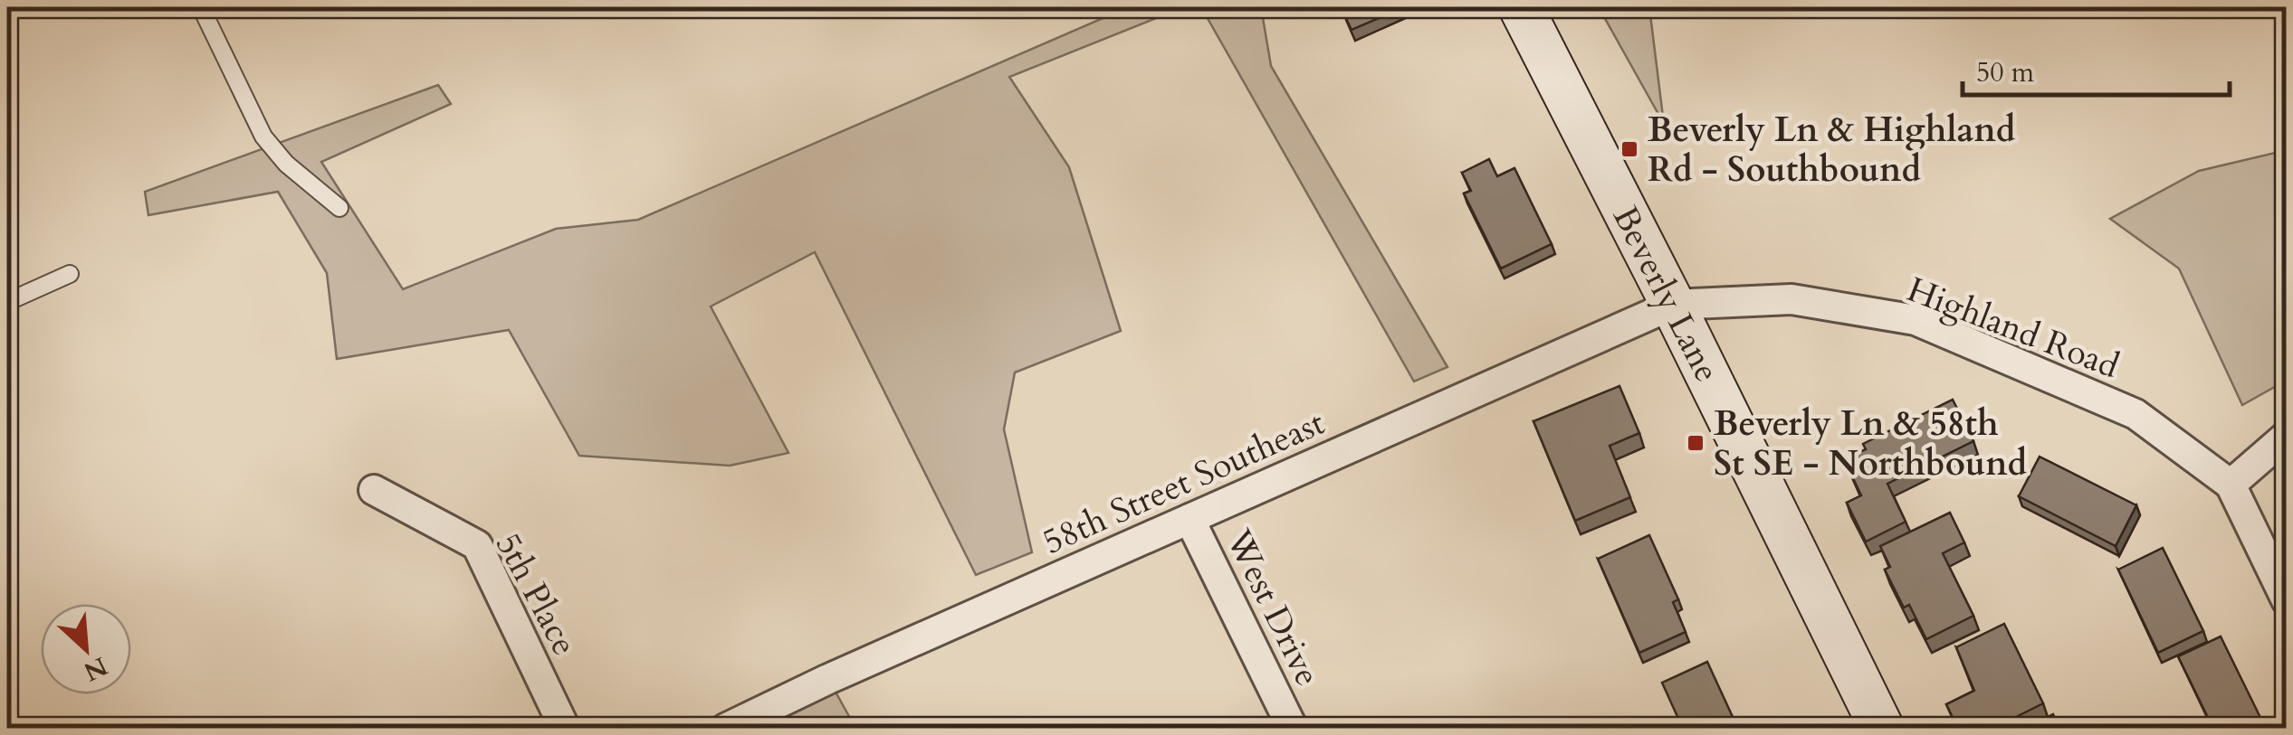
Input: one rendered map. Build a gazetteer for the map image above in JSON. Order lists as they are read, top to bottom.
{
  "streets": {
    "street": [
      "Beverly Lane",
      "Highland Road",
      "58th Street Southeast",
      "5th Place",
      "West Drive"
    ]
  },
  "crossings": [
    ["Beverly Lane", "Highland Road"],
    ["Beverly Lane", "58th Street Southeast"],
    ["Highland Road", "58th Street Southeast"],
    ["58th Street Southeast", "West Drive"]
  ],
  "places": {
    "transit": ["Beverly Ln & Highland Rd - Southbound", "Beverly Ln & 58th St SE - Northbound"]
  },
  "scale_bar": "50 m",
  "north": "bottom right"
}
